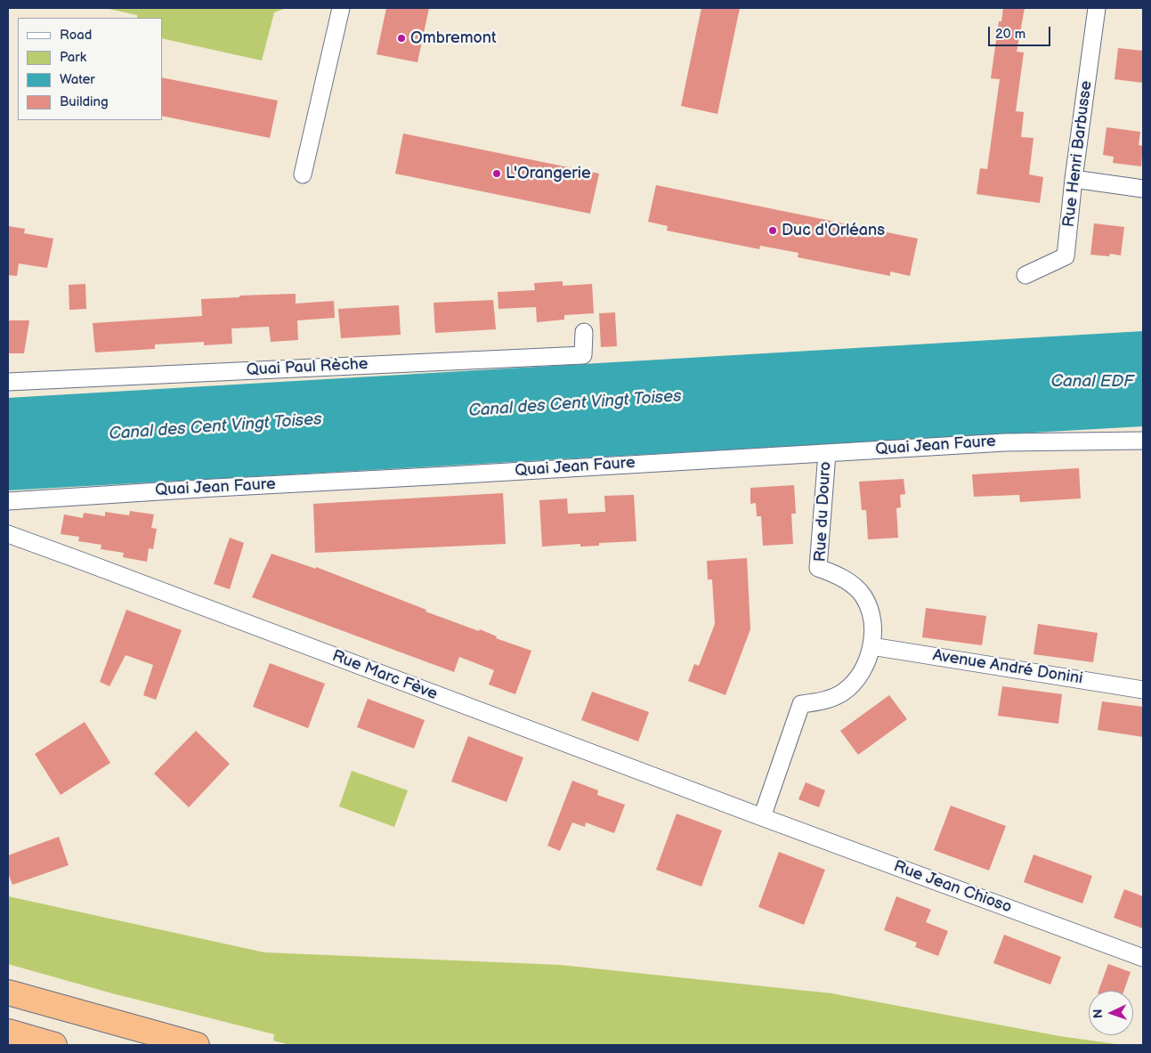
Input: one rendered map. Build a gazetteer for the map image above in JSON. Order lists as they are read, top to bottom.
{
  "streets": {
    "street": [
      "Rue Henri Barbusse",
      "Quai Paul Rèche",
      "Quai Jean Faure",
      "Rue du Douro",
      "Avenue André Donini",
      "Rue Marc Fève",
      "Rue Jean Chioso"
    ]
  },
  "crossings": [
    ["Quai Jean Faure", "Rue du Douro"],
    ["Rue du Douro", "Avenue André Donini"],
    ["Rue du Douro", "Rue Marc Fève"],
    ["Rue du Douro", "Rue Jean Chioso"],
    ["Rue Marc Fève", "Rue Jean Chioso"]
  ],
  "water": ["Canal EDF", "Canal des Cent Vingt Toises"],
  "places": ["Ombremont", "L'Orangerie", "Duc d'Orléans"],
  "legend": [
    "Road",
    "Park",
    "Water",
    "Building"
  ],
  "scale_bar": "20 m",
  "north": "left"
}
